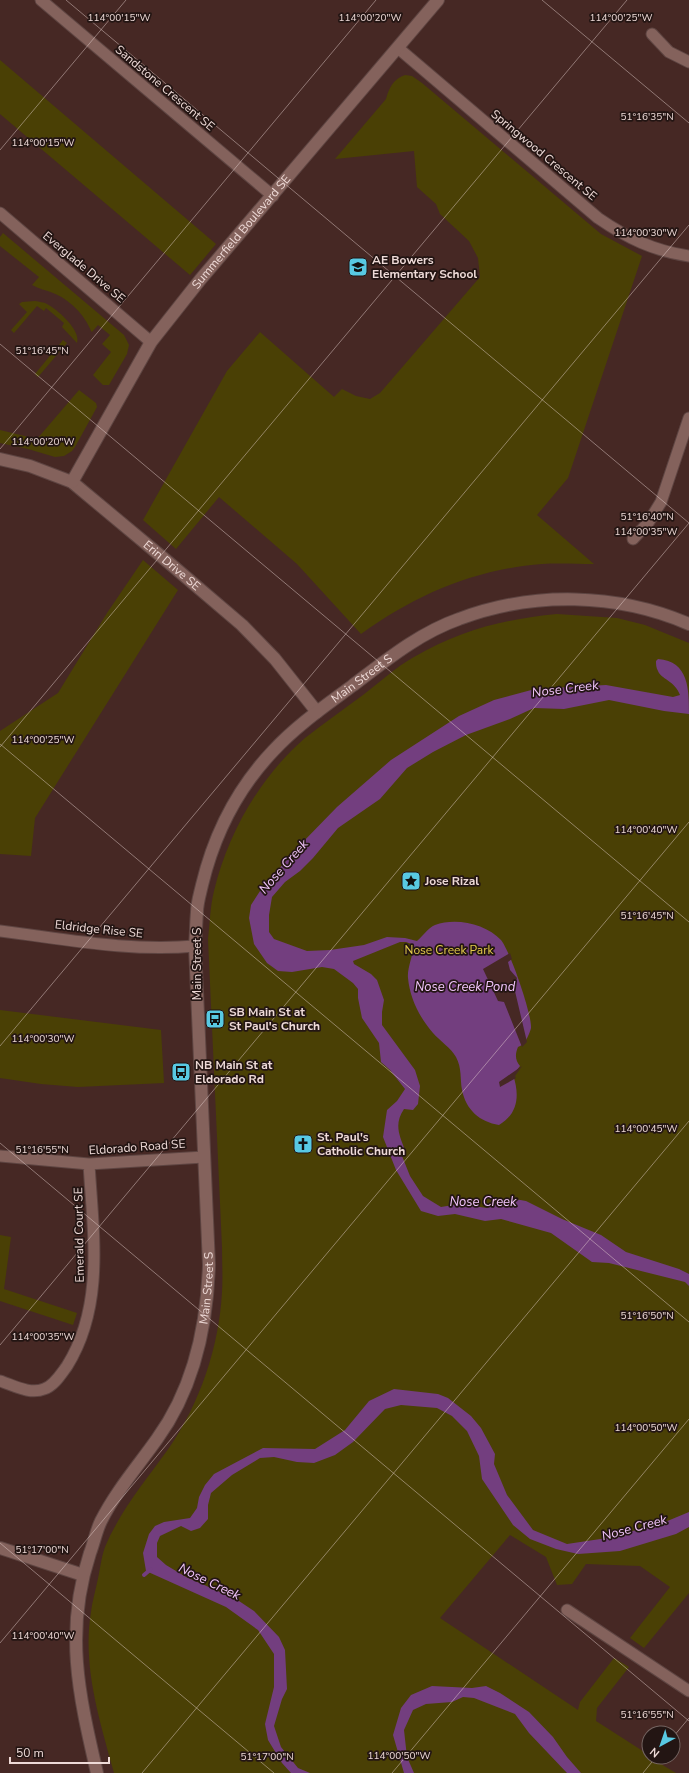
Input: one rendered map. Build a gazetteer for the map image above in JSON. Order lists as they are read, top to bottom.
{
  "streets": {
    "main road": ["Summerfield Boulevard SE", "Erin Drive SE", "Main Street S"],
    "street": [
      "Sandstone Crescent SE",
      "Springwood Crescent SE",
      "Everglade Drive SE",
      "Eldridge Rise SE",
      "Eldorado Road SE",
      "Emerald Court SE"
    ]
  },
  "crossings": [
    ["Sandstone Crescent SE", "Summerfield Boulevard SE"],
    ["Springwood Crescent SE", "Summerfield Boulevard SE"],
    ["Summerfield Boulevard SE", "Everglade Drive SE"],
    ["Summerfield Boulevard SE", "Erin Drive SE"],
    ["Erin Drive SE", "Main Street S"],
    ["Main Street S", "Eldridge Rise SE"],
    ["Main Street S", "Eldorado Road SE"],
    ["Eldorado Road SE", "Emerald Court SE"]
  ],
  "water": ["Nose Creek", "Nose Creek Pond"],
  "parks": ["Nose Creek Park"],
  "places": {
    "school or university": ["AE Bowers Elementary School"],
    "place": ["Jose Rizal"],
    "bus stop": ["SB Main St at St Paul's Church", "NB Main St at Eldorado Rd"],
    "church": ["St. Paul's Catholic Church"]
  },
  "scale_bar": "50 m",
  "north": "bottom left",
  "coordinates": [
    "114°00'15\"W",
    "114°00'20\"W",
    "114°00'25\"W",
    "51°16'35\"N",
    "114°00'30\"W",
    "51°16'45\"N",
    "51°16'40\"N",
    "114°00'35\"W",
    "114°00'40\"W",
    "114°00'45\"W",
    "51°16'55\"N",
    "51°16'50\"N",
    "114°00'50\"W",
    "51°17'00\"N"
  ]
}
